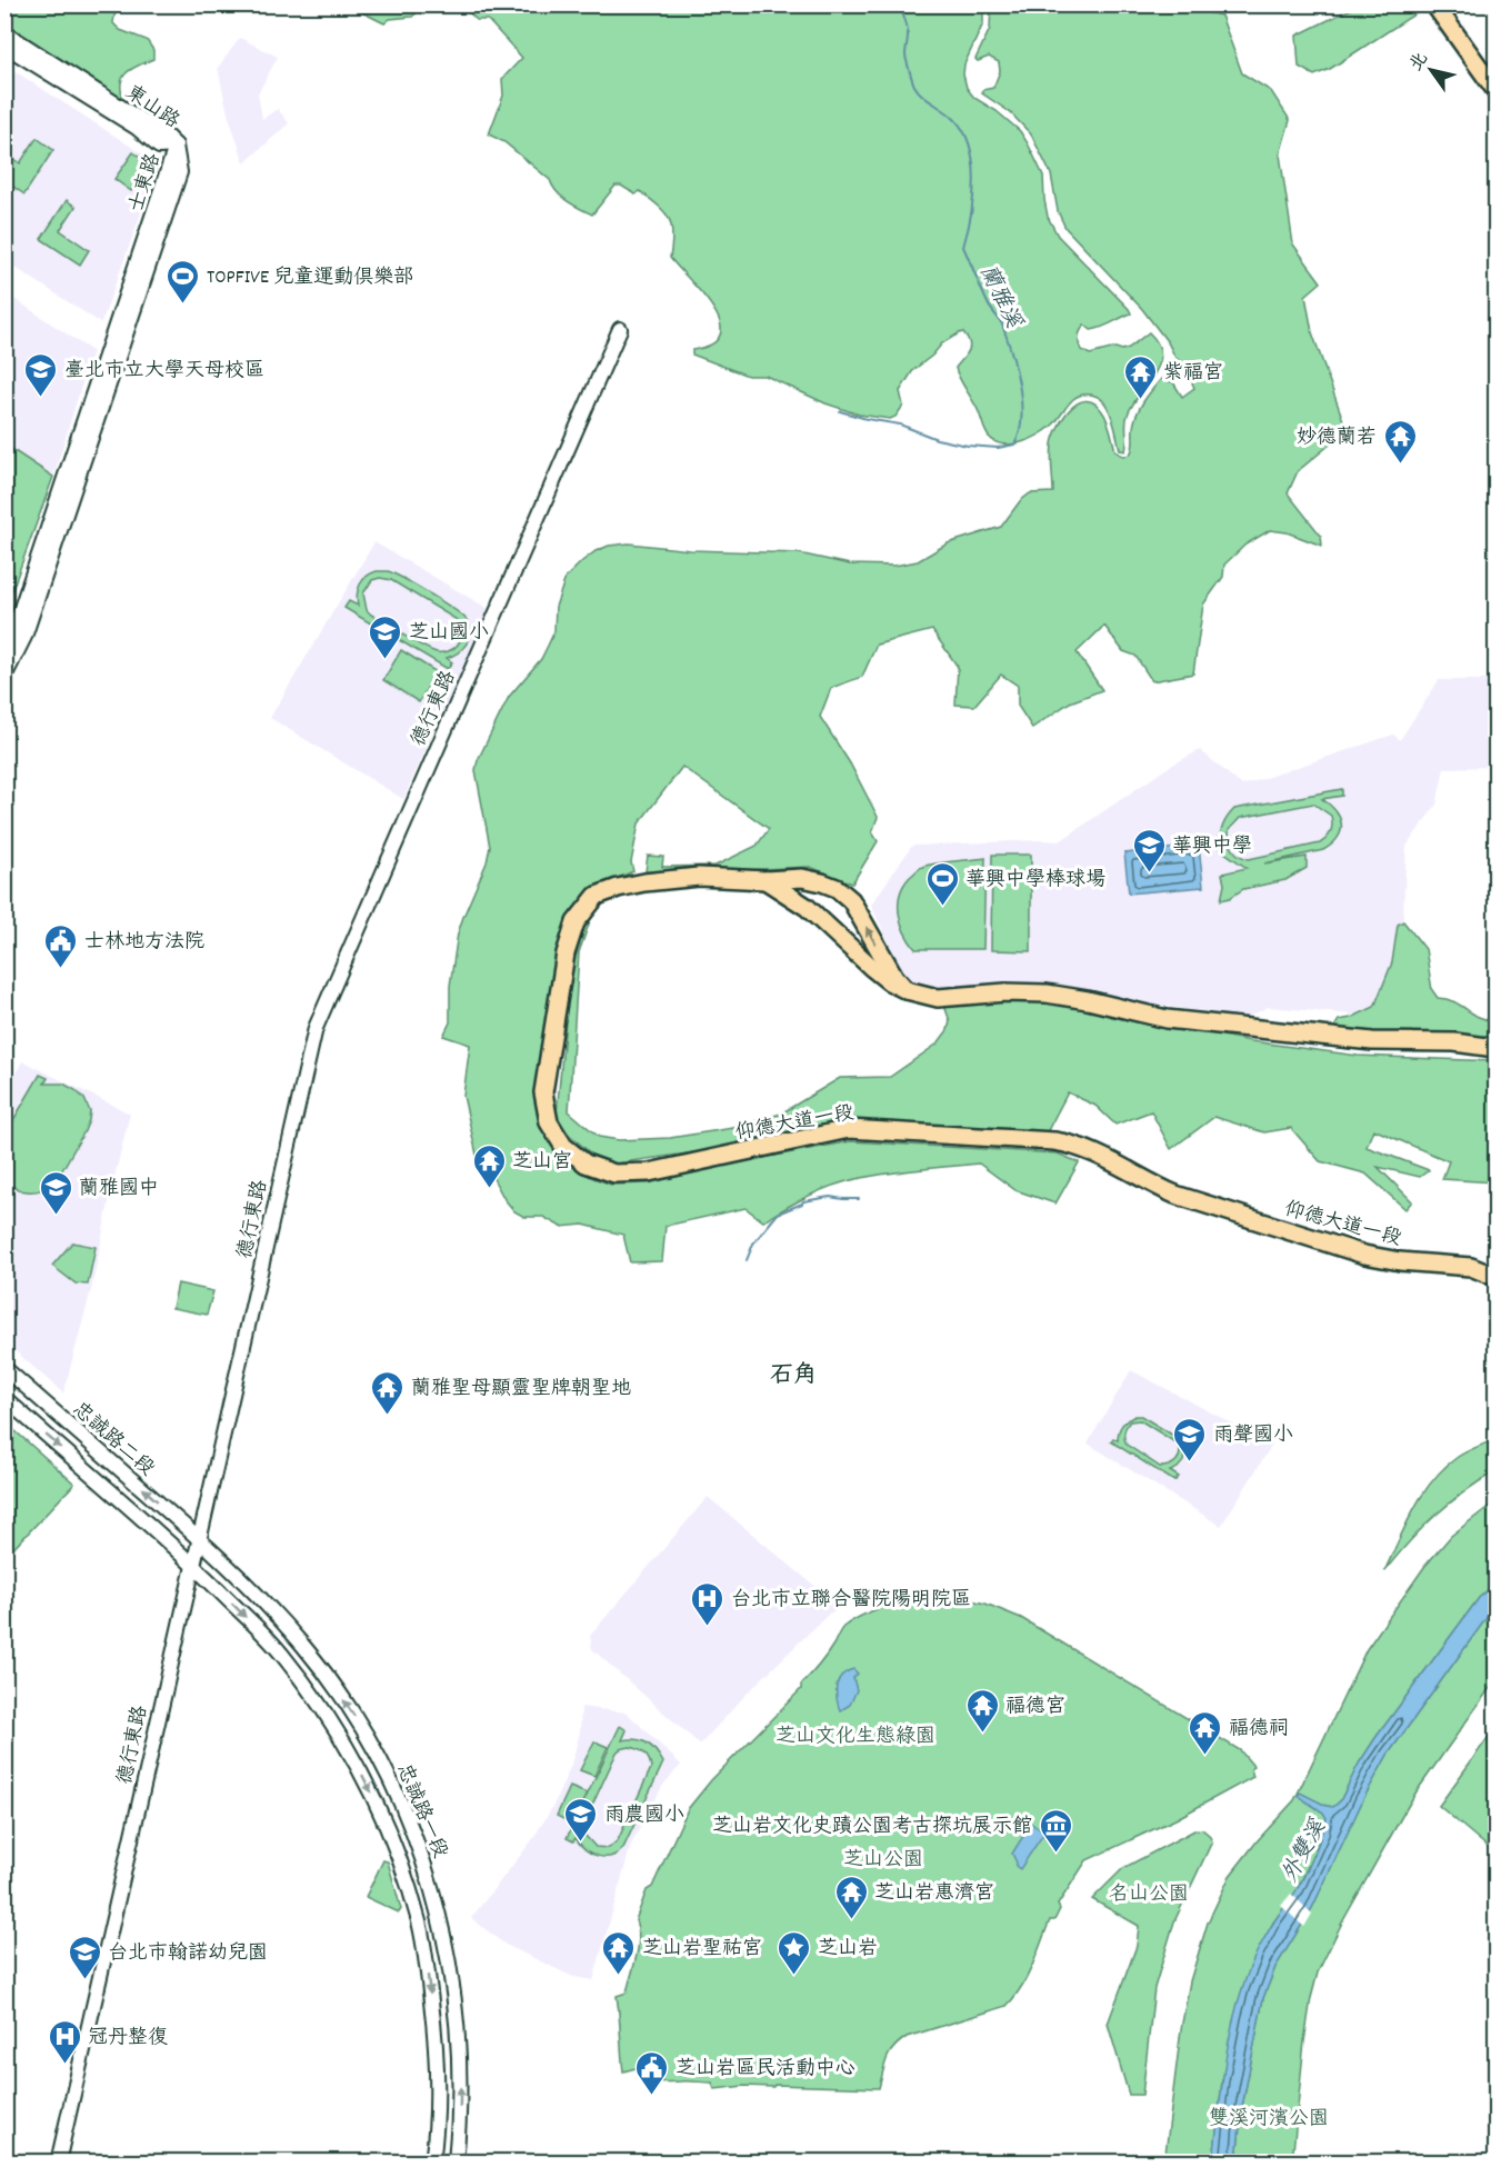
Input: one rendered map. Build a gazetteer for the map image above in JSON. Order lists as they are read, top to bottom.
{
  "streets": {
    "main road": ["仰德大道一段"],
    "street": [
      "東山路",
      "士東路",
      "德行東路",
      "忠誠路二段",
      "忠誠路一段"
    ]
  },
  "crossings": [
    ["東山路", "士東路"],
    ["德行東路", "忠誠路二段"],
    ["德行東路", "忠誠路一段"],
    ["忠誠路二段", "忠誠路一段"]
  ],
  "districts": ["石角"],
  "water": ["蘭雅溪", "外雙溪"],
  "parks": [
    "芝山文化生態綠園",
    "芝山公園",
    "名山公園",
    "雙溪河濱公園"
  ],
  "places": {
    "sports": ["TOPFIVE 兒童運動俱樂部", "華興中學棒球場"],
    "school or university": [
      "臺北市立大學天母校區",
      "芝山國小",
      "華興中學",
      "蘭雅國中",
      "雨聲國小",
      "雨農國小",
      "台北市翰諾幼兒園"
    ],
    "temple": [
      "紫福宮",
      "妙德蘭若",
      "芝山宮",
      "蘭雅聖母顯靈聖牌朝聖地",
      "福德宮",
      "福德祠",
      "芝山岩惠濟宮",
      "芝山岩聖祐宮"
    ],
    "public building": ["士林地方法院", "芝山岩區民活動中心"],
    "hospital": ["台北市立聯合醫院陽明院區", "冠丹整復"],
    "museum": ["芝山岩文化史蹟公園考古探坑展示館"],
    "place": ["芝山岩"]
  },
  "north": "top left"
}
